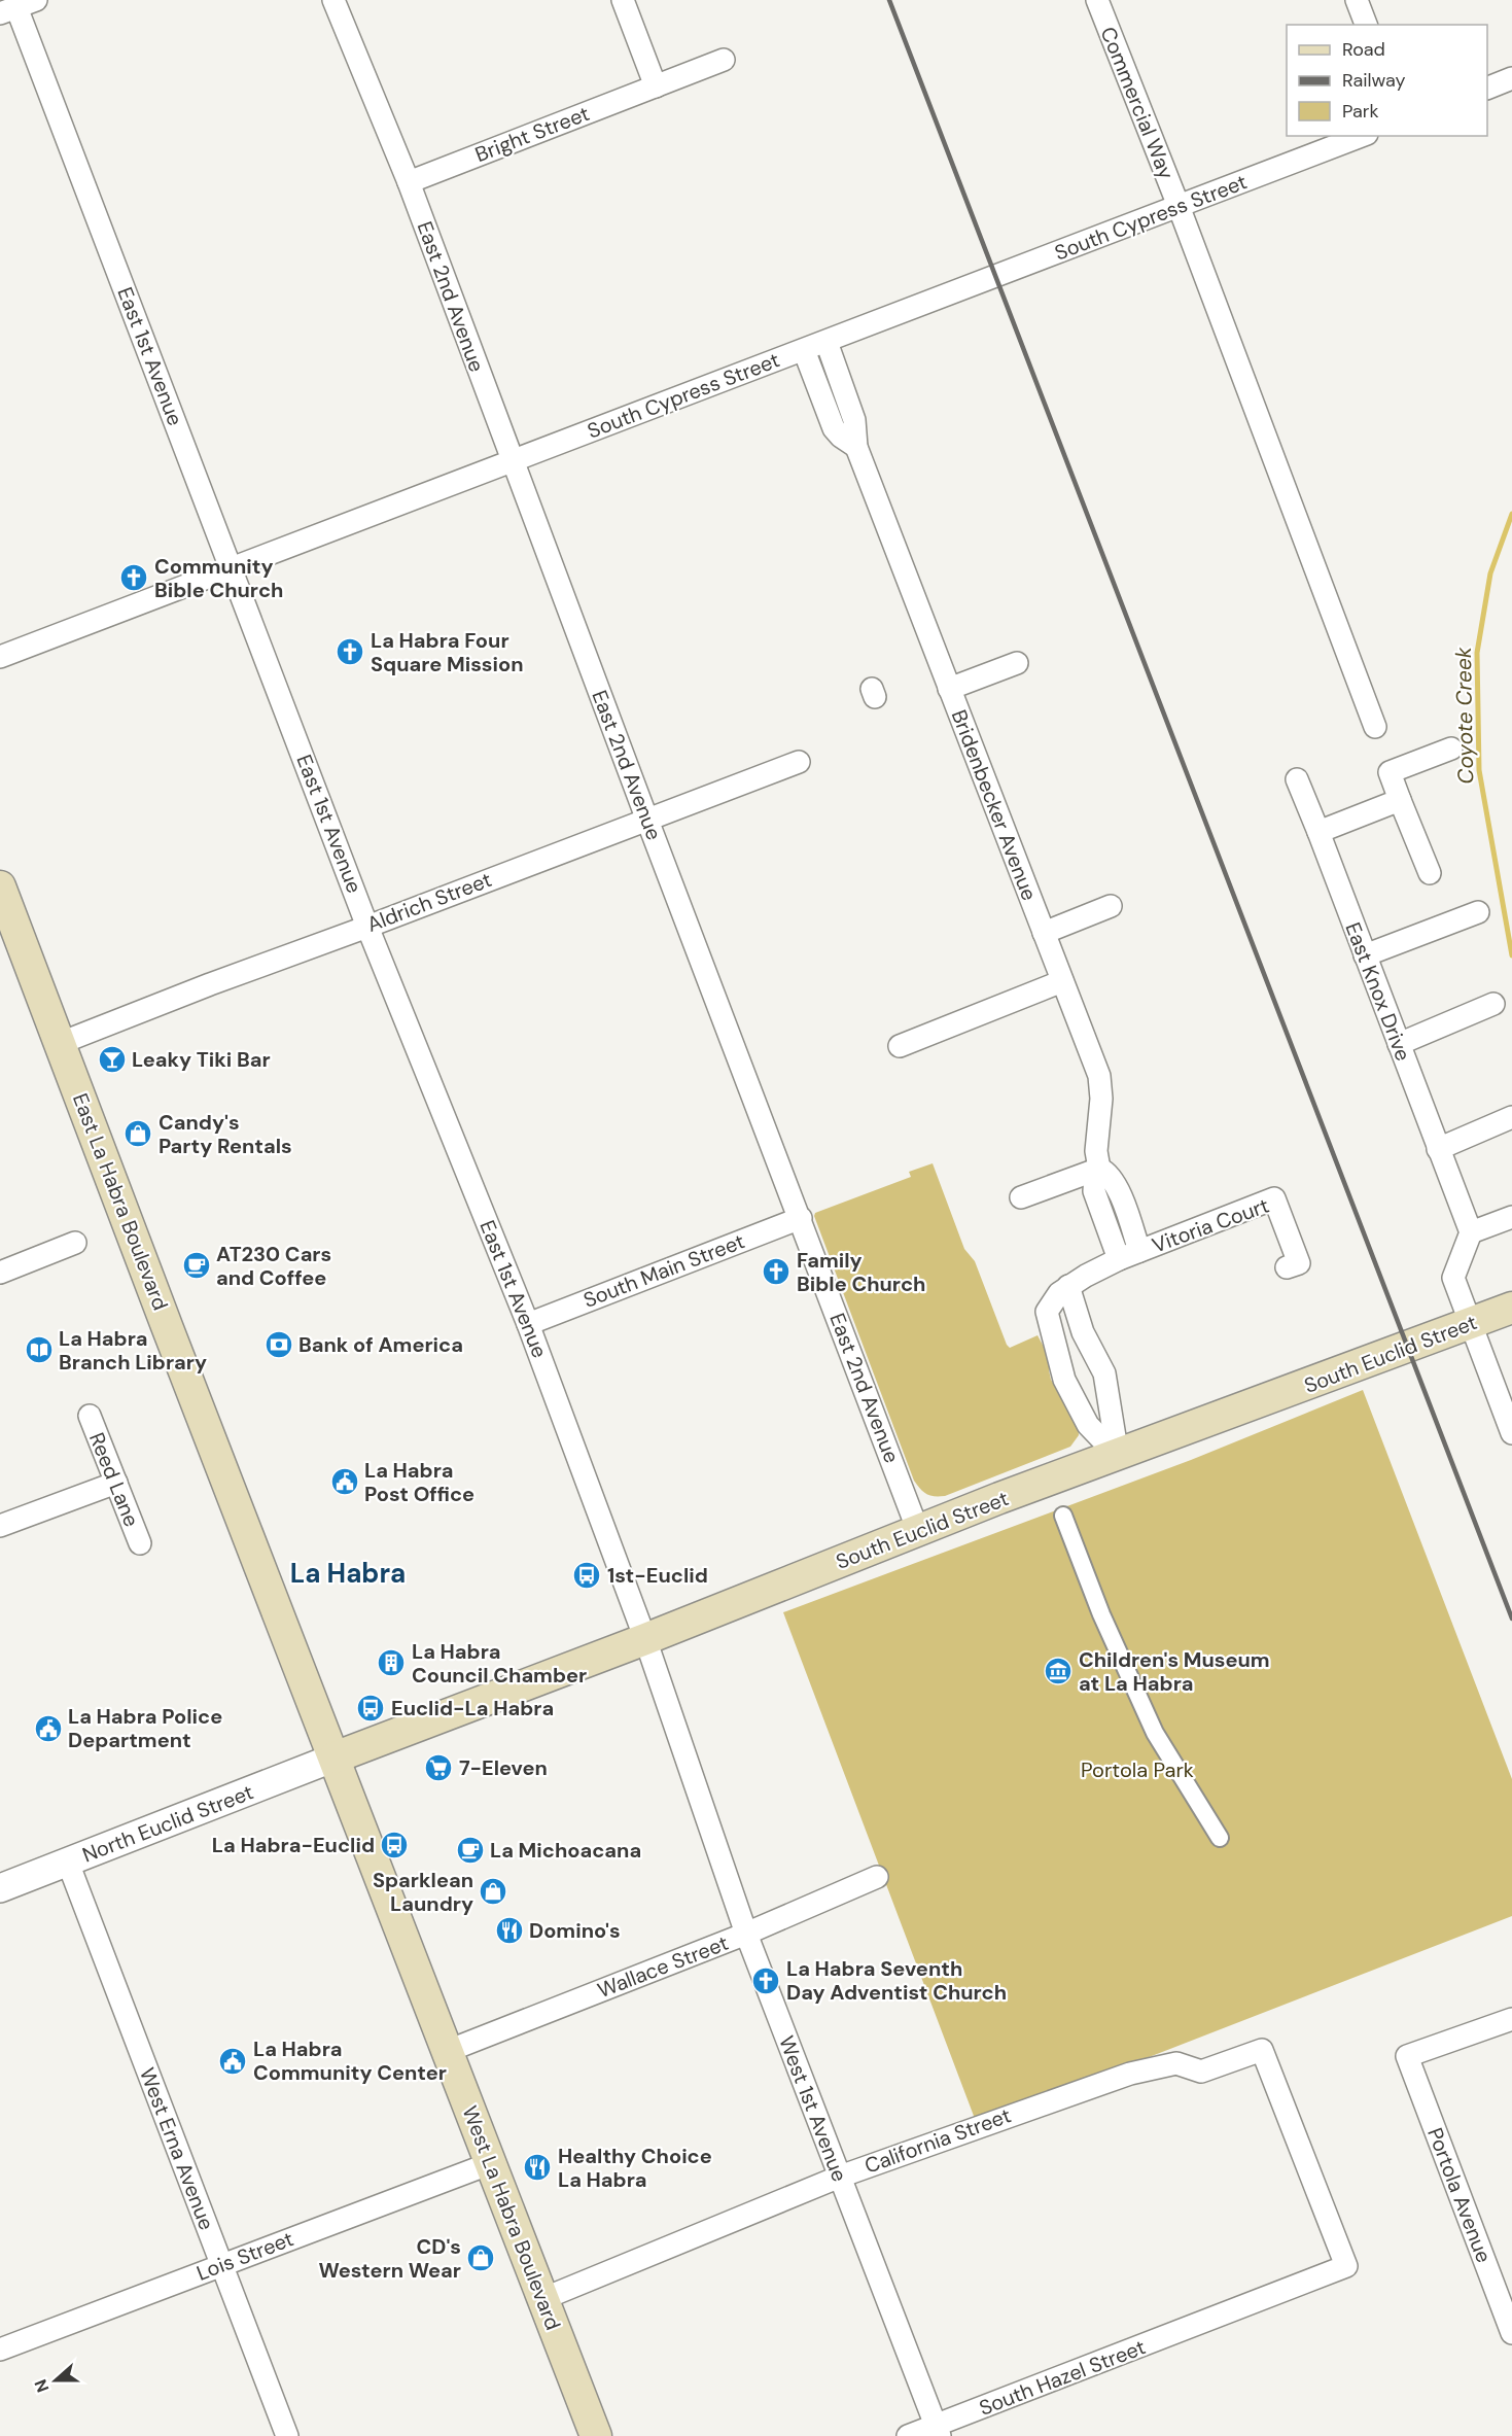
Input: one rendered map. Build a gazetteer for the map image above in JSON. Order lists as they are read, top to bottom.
{
  "streets": {
    "main road": ["East La Habra Boulevard", "South Euclid Street", "West La Habra Boulevard"],
    "street": [
      "Commercial Way",
      "Bright Street",
      "South Cypress Street",
      "East 2nd Avenue",
      "East 1st Avenue",
      "Bridenbecker Avenue",
      "Aldrich Street",
      "East Knox Drive",
      "Vitoria Court",
      "South Main Street",
      "Reed Lane",
      "North Euclid Street",
      "Wallace Street",
      "West 1st Avenue",
      "California Street",
      "West Erna Avenue",
      "Portola Avenue",
      "Lois Street",
      "South Hazel Street"
    ]
  },
  "crossings": [
    ["Commercial Way", "South Cypress Street"],
    ["Bright Street", "East 2nd Avenue"],
    ["South Cypress Street", "East 2nd Avenue"],
    ["South Cypress Street", "East 1st Avenue"],
    ["South Cypress Street", "Bridenbecker Avenue"],
    ["East 2nd Avenue", "Aldrich Street"],
    ["East 2nd Avenue", "South Main Street"],
    ["East 2nd Avenue", "South Euclid Street"],
    ["East 1st Avenue", "Aldrich Street"],
    ["East 1st Avenue", "South Main Street"],
    ["East 1st Avenue", "South Euclid Street"],
    ["East 1st Avenue", "West 1st Avenue"],
    ["Aldrich Street", "East La Habra Boulevard"],
    ["East La Habra Boulevard", "South Euclid Street"],
    ["East La Habra Boulevard", "North Euclid Street"],
    ["East La Habra Boulevard", "West La Habra Boulevard"],
    ["South Euclid Street", "North Euclid Street"],
    ["South Euclid Street", "West 1st Avenue"],
    ["South Euclid Street", "West La Habra Boulevard"],
    ["North Euclid Street", "West Erna Avenue"],
    ["North Euclid Street", "West La Habra Boulevard"],
    ["Wallace Street", "West 1st Avenue"],
    ["Wallace Street", "West La Habra Boulevard"],
    ["West 1st Avenue", "California Street"],
    ["West 1st Avenue", "South Hazel Street"],
    ["California Street", "West La Habra Boulevard"],
    ["California Street", "South Hazel Street"],
    ["West Erna Avenue", "Lois Street"],
    ["West La Habra Boulevard", "Lois Street"]
  ],
  "districts": ["La Habra"],
  "water": ["Coyote Creek"],
  "parks": ["Portola Park"],
  "places": {
    "church": [
      "Community Bible Church",
      "La Habra Four Square Mission",
      "Family Bible Church",
      "La Habra Seventh Day Adventist Church"
    ],
    "bar": ["Leaky Tiki Bar"],
    "shop": ["Candy's Party Rentals", "Sparklean Laundry", "CD's Western Wear"],
    "cafe": ["AT230 Cars and Coffee", "La Michoacana"],
    "bank": ["Bank of America"],
    "library": ["La Habra Branch Library"],
    "public building": ["La Habra Post Office", "La Habra Police Department", "La Habra Community Center"],
    "bus stop": ["1st-Euclid", "Euclid-La Habra", "La Habra-Euclid"],
    "building": ["La Habra Council Chamber"],
    "museum": ["Children's Museum at La Habra"],
    "supermarket": ["7-Eleven"],
    "restaurant": ["Domino's", "Healthy Choice La Habra"]
  },
  "legend": ["Road", "Railway", "Park"],
  "north": "left"
}
